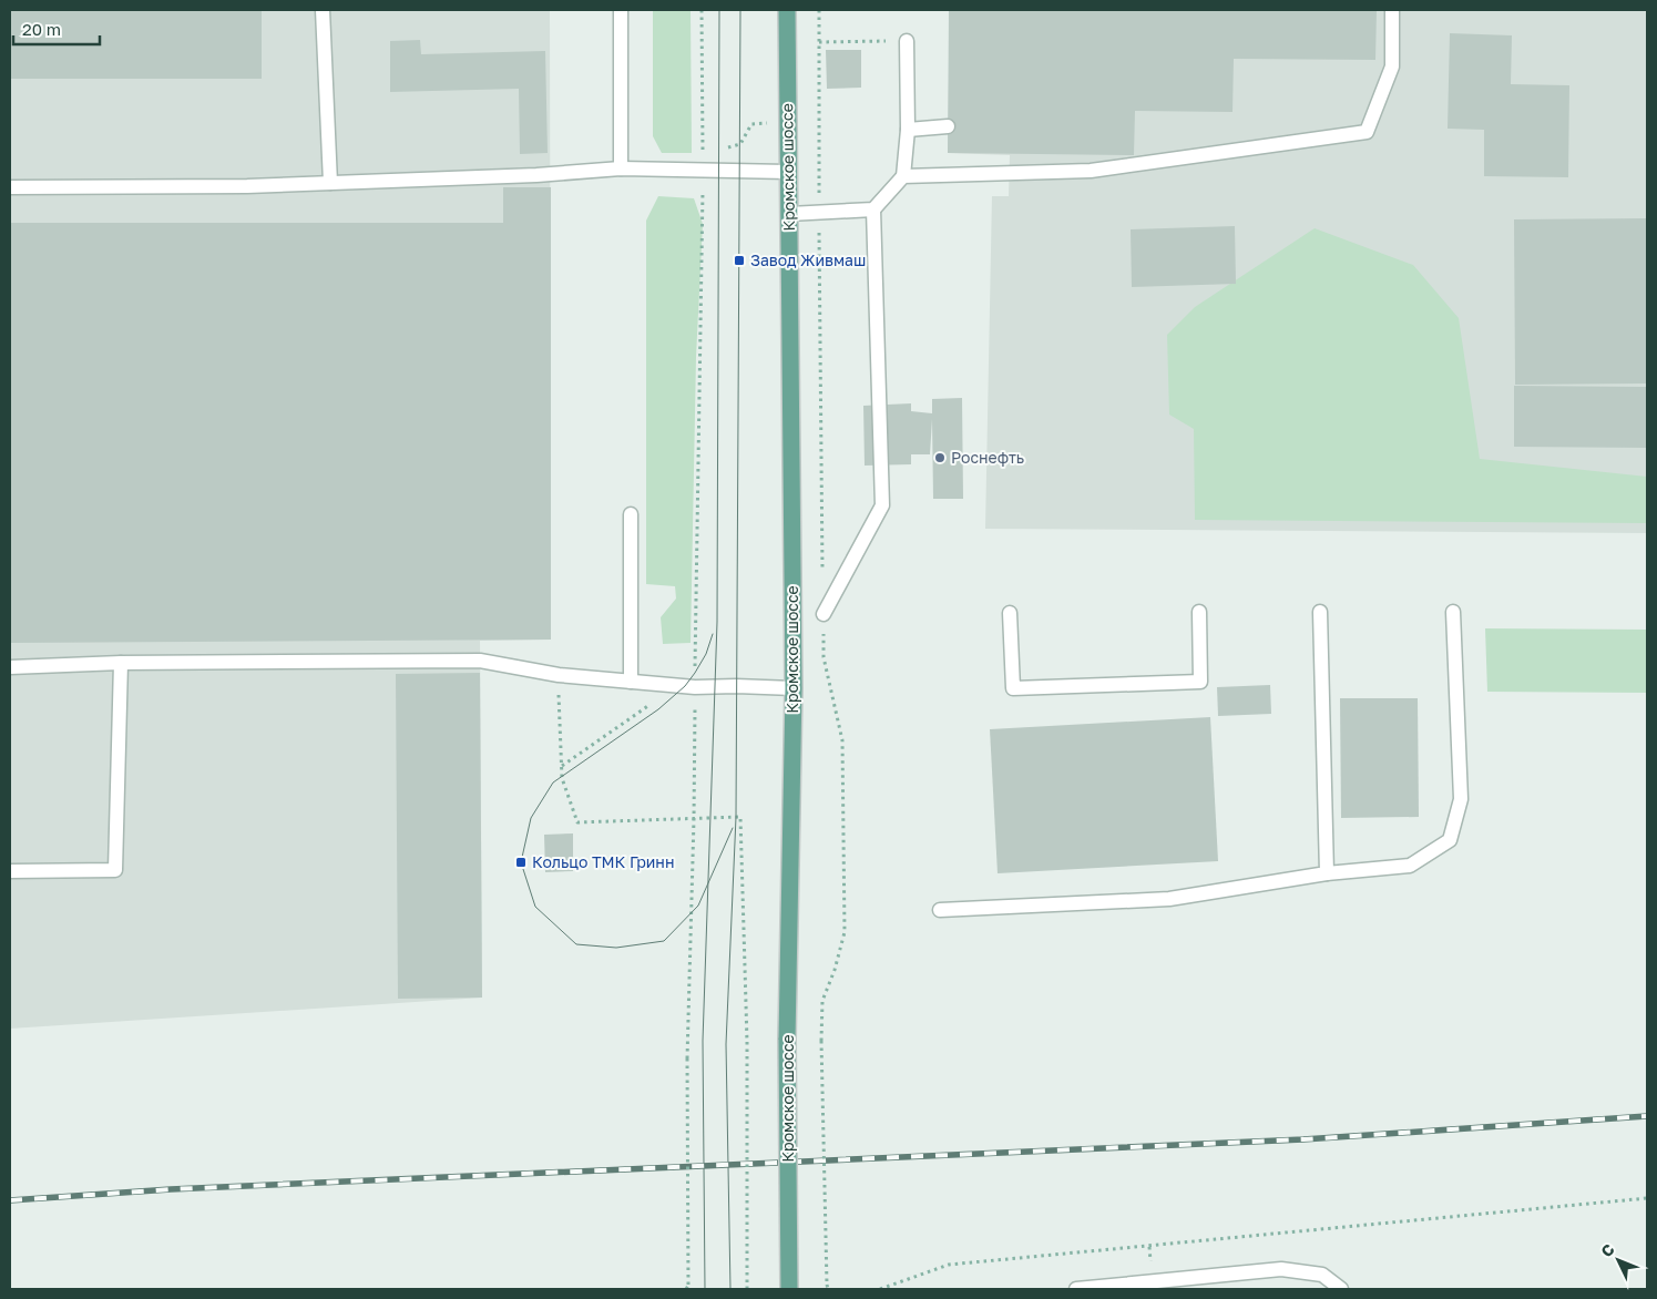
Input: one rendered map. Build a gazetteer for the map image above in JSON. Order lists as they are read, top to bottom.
{
  "streets": {
    "main road": ["Кромское шоссе"]
  },
  "places": {
    "transit": ["Завод Живмаш", "Кольцо ТМК Гринн"],
    "other": ["Роснефть"]
  },
  "scale_bar": "20 m",
  "north": "top left"
}
